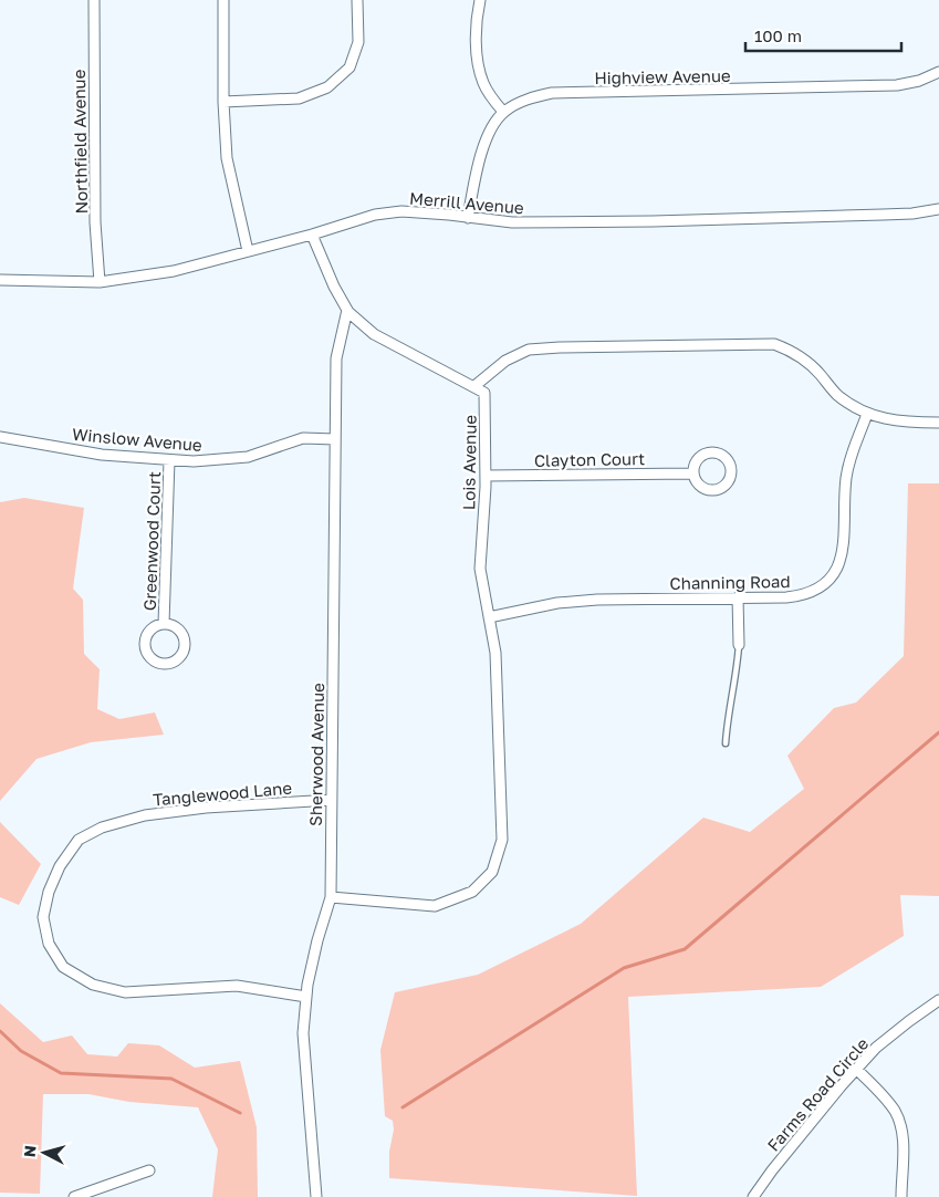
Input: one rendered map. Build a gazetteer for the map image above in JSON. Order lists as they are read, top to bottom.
{
  "streets": {
    "street": [
      "Highview Avenue",
      "Northfield Avenue",
      "Merrill Avenue",
      "Winslow Avenue",
      "Clayton Court",
      "Lois Avenue",
      "Greenwood Court",
      "Channing Road",
      "Sherwood Avenue",
      "Tanglewood Lane",
      "Farms Road Circle"
    ]
  },
  "crossings": [
    ["Northfield Avenue", "Merrill Avenue"],
    ["Winslow Avenue", "Greenwood Court"],
    ["Winslow Avenue", "Sherwood Avenue"],
    ["Clayton Court", "Lois Avenue"],
    ["Lois Avenue", "Channing Road"],
    ["Lois Avenue", "Sherwood Avenue"],
    ["Sherwood Avenue", "Tanglewood Lane"]
  ],
  "scale_bar": "100 m",
  "north": "left"
}
